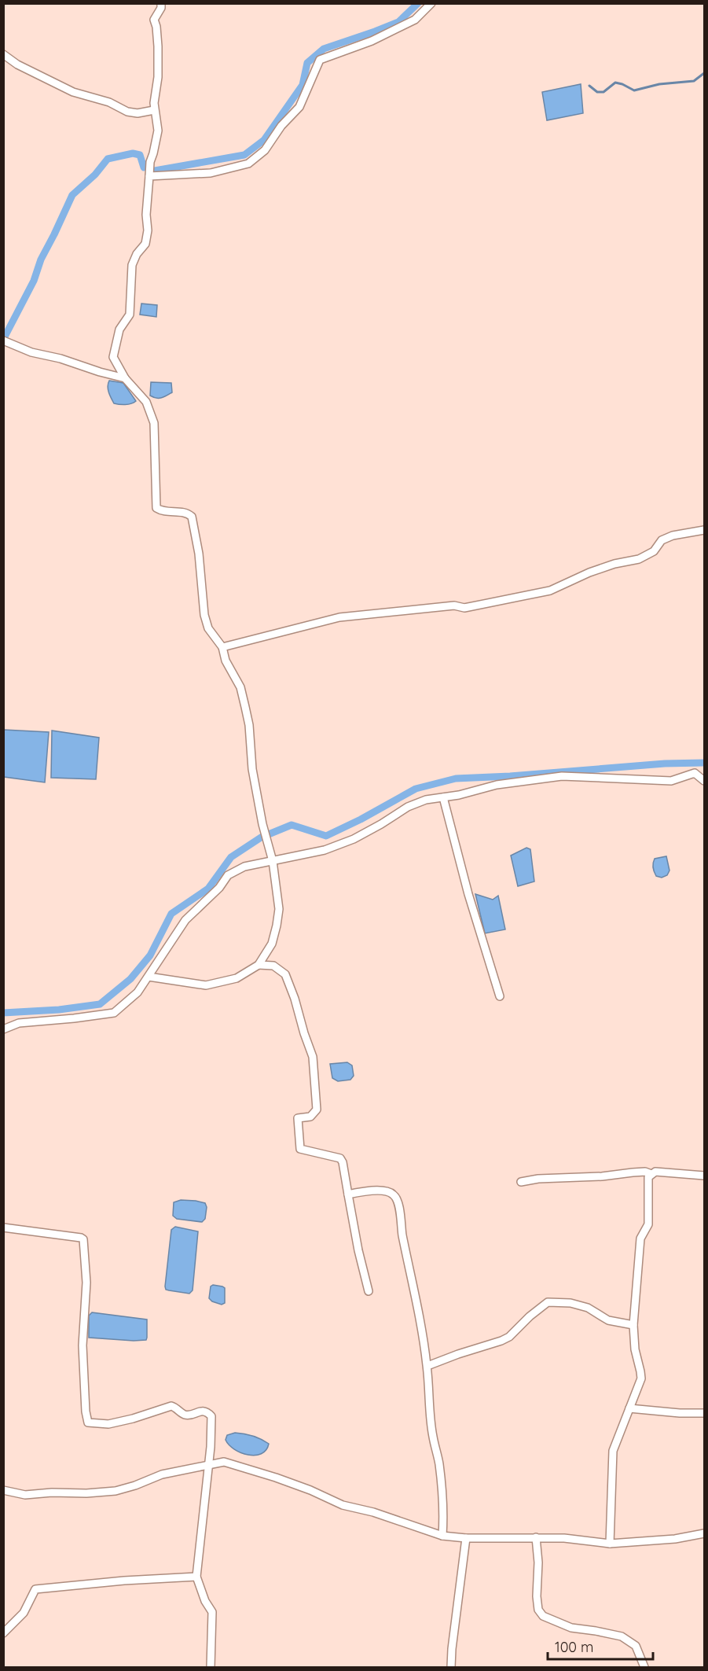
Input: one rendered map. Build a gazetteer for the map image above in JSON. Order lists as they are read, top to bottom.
{
  "scale_bar": "100 m"
}
